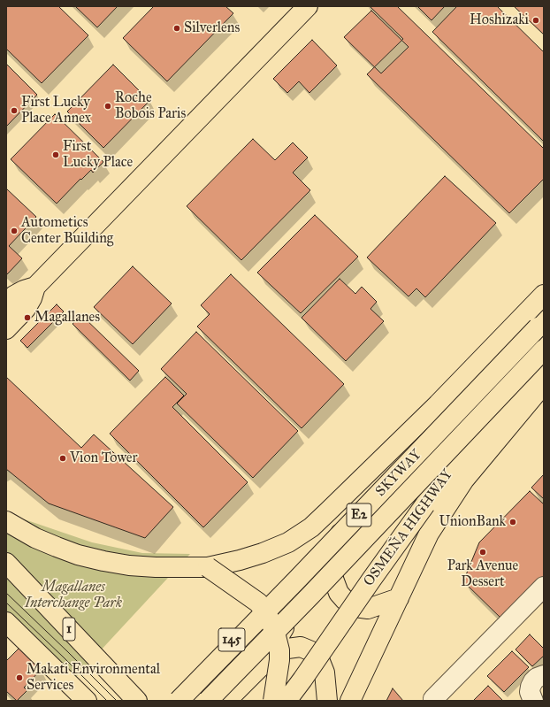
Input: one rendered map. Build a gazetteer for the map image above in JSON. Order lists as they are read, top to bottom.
{
  "streets": {
    "main road": [
      "SKYWAY",
      "E2",
      "OSMEÑA HIGHWAY",
      "1",
      "145"
    ]
  },
  "crossings": [
    ["E2", "145"]
  ],
  "parks": ["Magallanes Interchange Park"],
  "places": [
    "Hoshizaki",
    "Silverlens",
    "Roche Bobois Paris",
    "First Lucky Place Annex",
    "First Lucky Place",
    "Autometics Center Building",
    "Magallanes",
    "Vion Tower",
    "UnionBank",
    "Park Avenue Dessert",
    "Makati Environmental Services"
  ]
}
